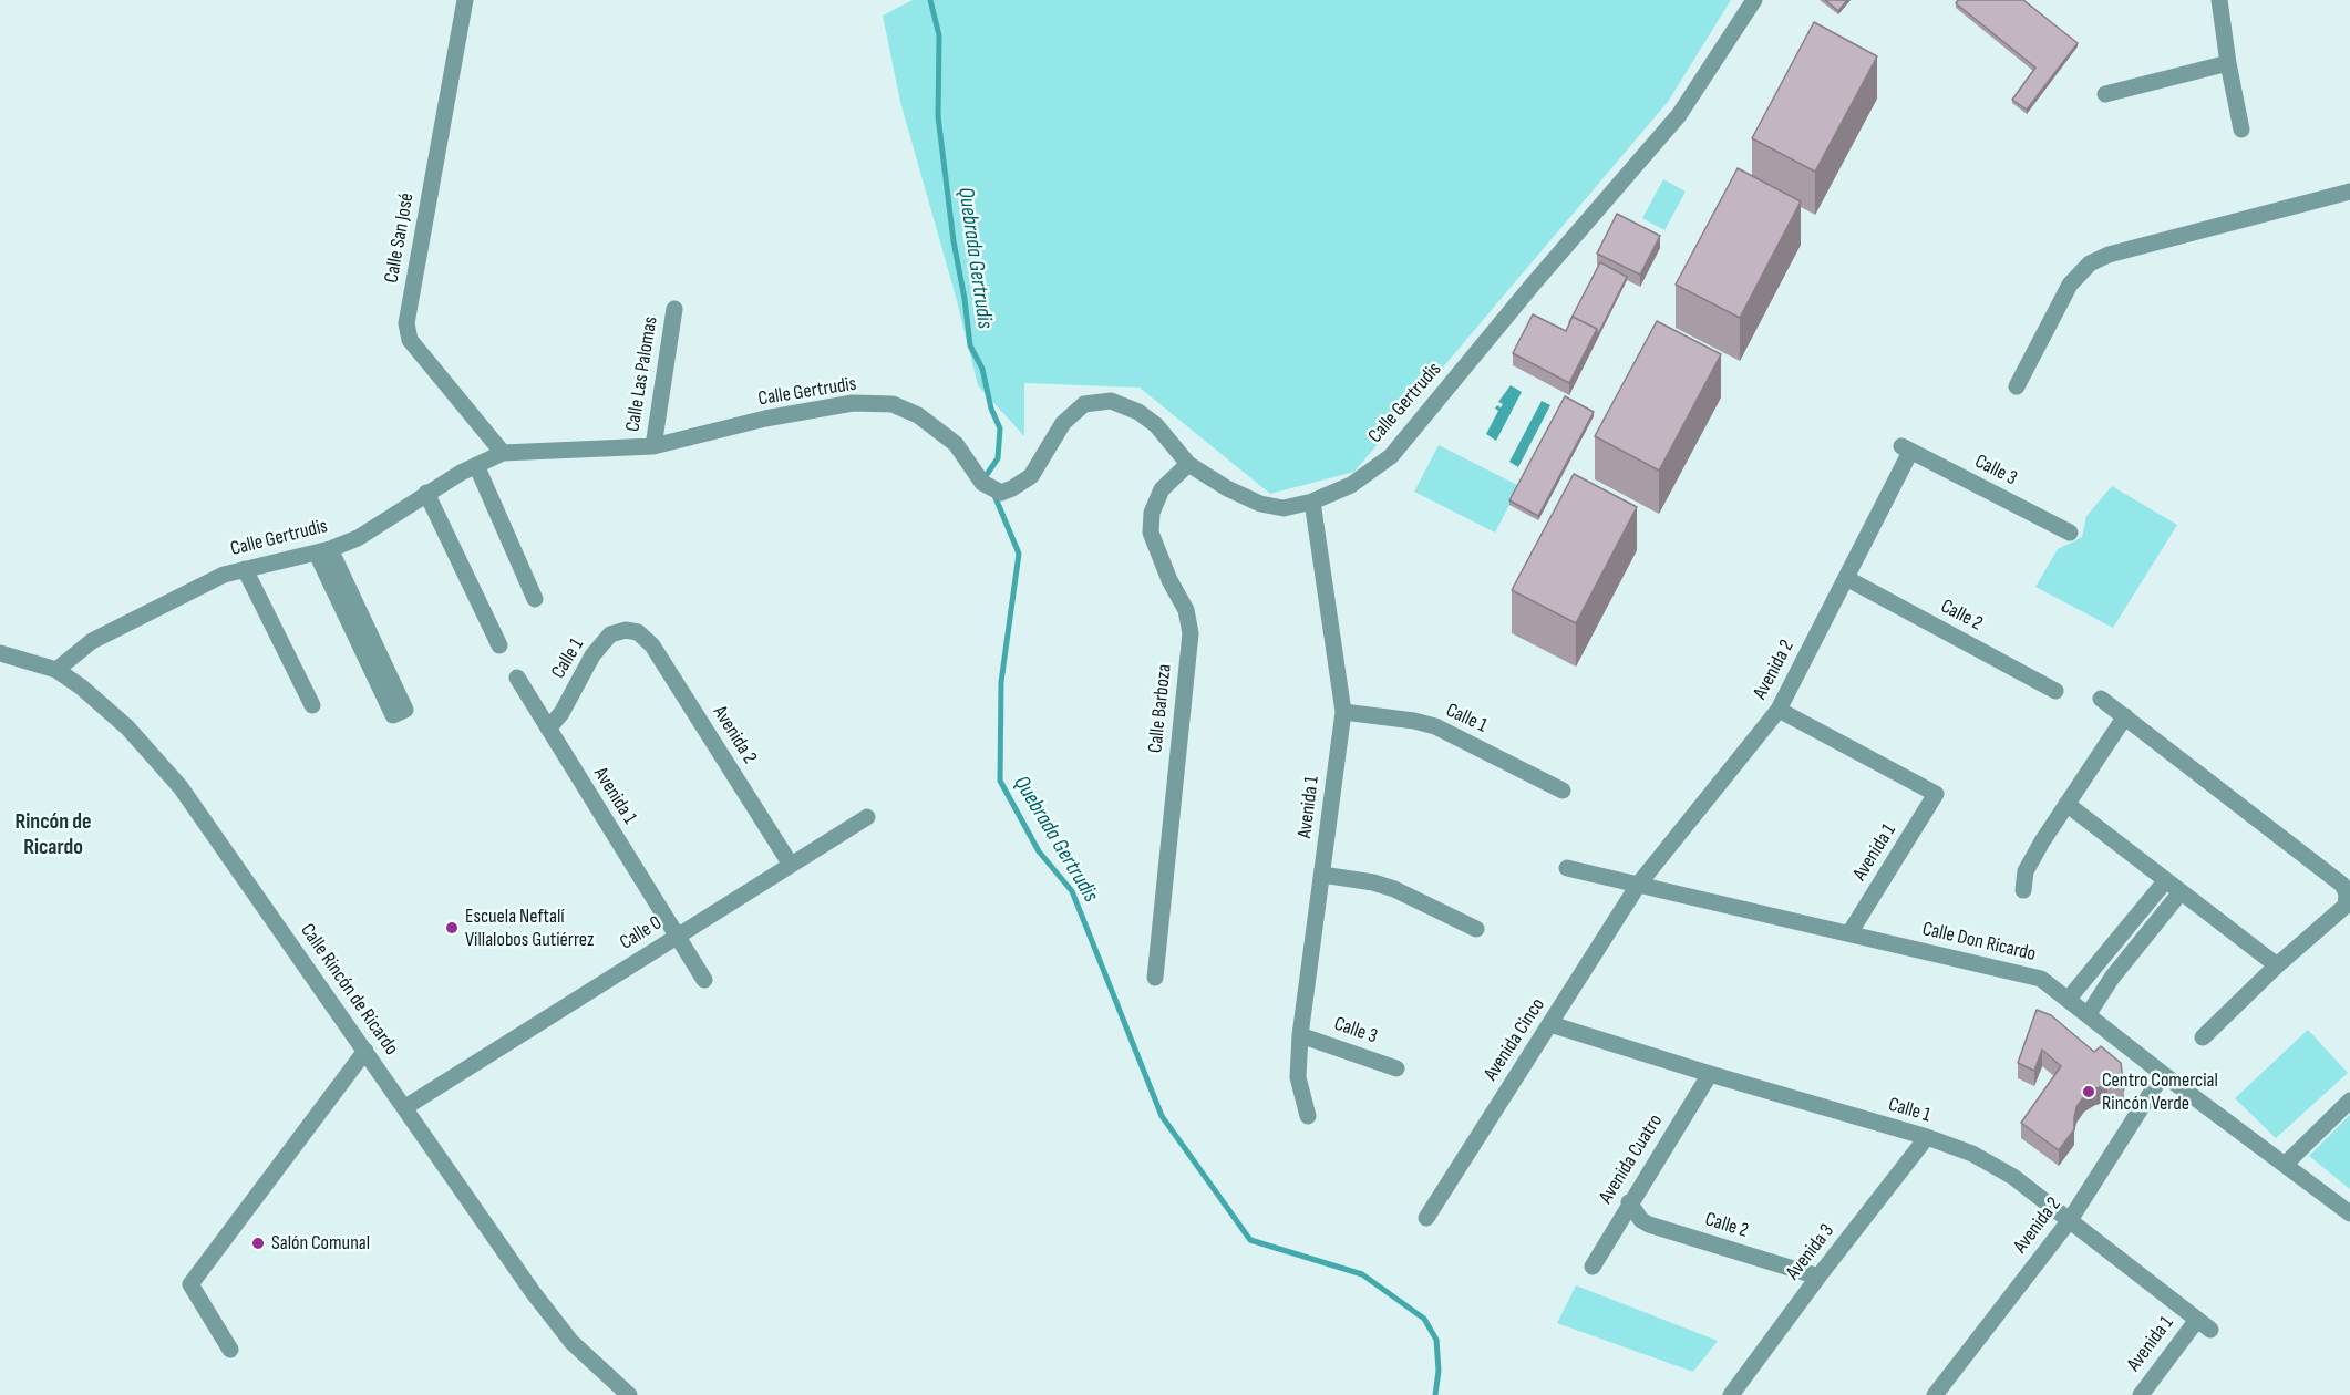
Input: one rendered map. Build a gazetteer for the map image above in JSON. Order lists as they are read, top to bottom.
{
  "streets": {
    "street": [
      "Calle San José",
      "Calle Las Palomas",
      "Calle Gertrudis",
      "Calle 3",
      "Calle 2",
      "Calle 1",
      "Avenida 2",
      "Calle Barboza",
      "Avenida 1",
      "Calle 0",
      "Calle Don Ricardo",
      "Calle Rincón de Ricardo",
      "Avenida Cinco",
      "Avenida Cuatro",
      "Avenida 3"
    ]
  },
  "crossings": [
    ["Calle San José", "Calle Gertrudis"],
    ["Calle Las Palomas", "Calle Gertrudis"],
    ["Calle Gertrudis", "Calle Barboza"],
    ["Calle Gertrudis", "Avenida 1"],
    ["Calle Gertrudis", "Calle Rincón de Ricardo"],
    ["Calle 3", "Avenida 2"],
    ["Calle 3", "Avenida 1"],
    ["Calle 2", "Avenida 2"],
    ["Calle 2", "Avenida Cuatro"],
    ["Calle 2", "Avenida 3"],
    ["Calle 1", "Avenida 2"],
    ["Calle 1", "Avenida 1"],
    ["Calle 1", "Avenida Cinco"],
    ["Calle 1", "Avenida Cuatro"],
    ["Calle 1", "Avenida 3"],
    ["Avenida 2", "Avenida 1"],
    ["Avenida 2", "Calle 0"],
    ["Avenida 2", "Calle Don Ricardo"],
    ["Avenida 2", "Avenida Cinco"],
    ["Avenida 1", "Calle 0"],
    ["Avenida 1", "Calle Don Ricardo"],
    ["Calle 0", "Calle Rincón de Ricardo"],
    ["Calle Don Ricardo", "Avenida Cinco"]
  ],
  "districts": ["Rincón de Ricardo"],
  "water": ["Quebrada Gertrudis"],
  "places": ["Escuela Neftalí Villalobos Gutiérrez", "Centro Comercial Rincón Verde", "Salón Comunal"]
}
